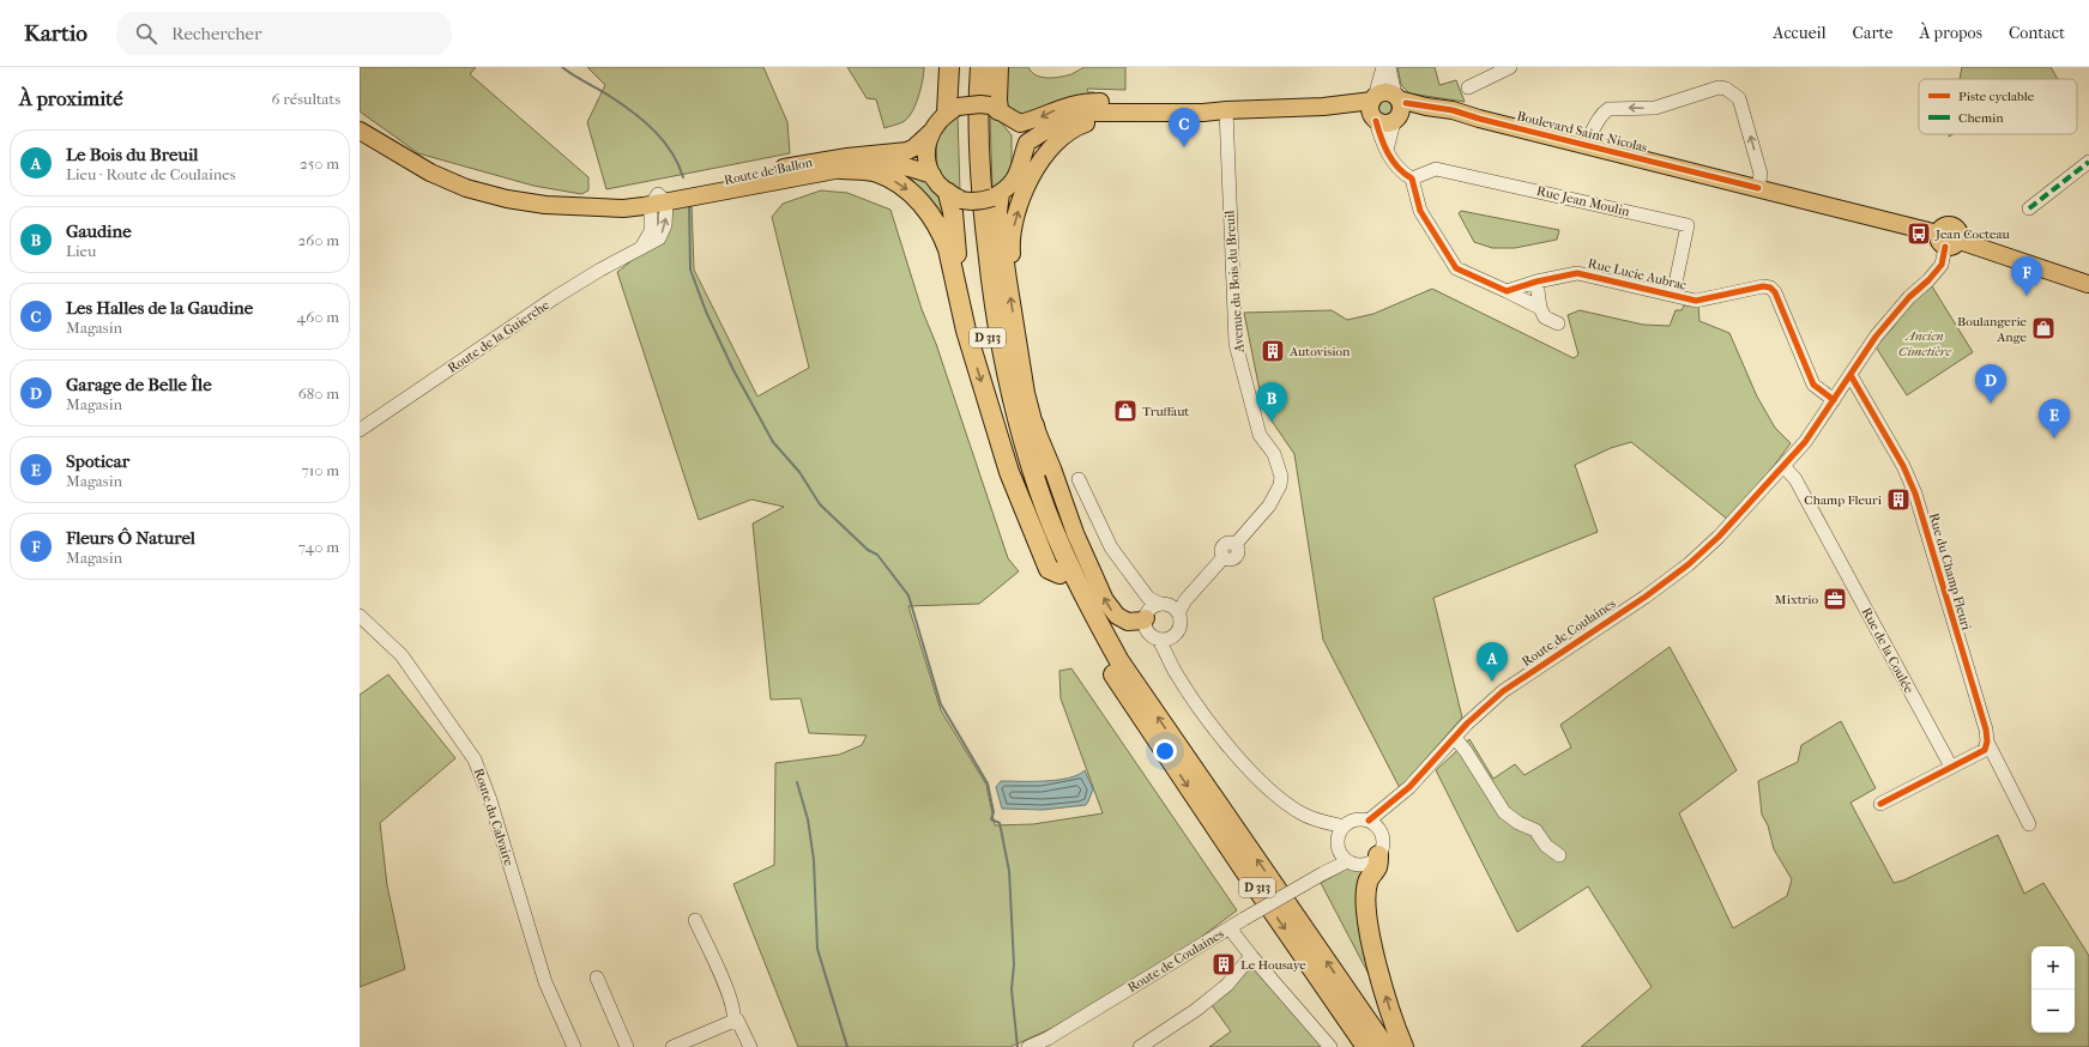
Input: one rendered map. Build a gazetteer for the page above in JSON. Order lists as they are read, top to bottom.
{
  "streets": {
    "highway": ["D 313"],
    "main road": ["Boulevard Saint-Nicolas", "Route de Ballon"],
    "street": [
      "Rue Jean Moulin",
      "Rue Lucie Aubrac",
      "Avenue du Bois du Breuil",
      "Route de la Guierche",
      "Rue du Champ Fleuri",
      "Route de Coulaines",
      "Rue de la Coulée",
      "Route du Calvaire"
    ]
  },
  "crossings": [
    ["Boulevard Saint-Nicolas", "Route de Coulaines"],
    ["Route de Ballon", "Route de la Guierche"],
    ["Rue Jean Moulin", "Rue Lucie Aubrac"],
    ["Rue Lucie Aubrac", "Route de Coulaines"],
    ["Rue du Champ Fleuri", "Route de Coulaines"],
    ["Route de Coulaines", "Rue de la Coulée"]
  ],
  "parks": ["Ancien Cimetière"],
  "places": {
    "bus stop": ["Jean Cocteau"],
    "shop": ["Boulangerie Ange", "Truffaut"],
    "building": ["Autovision", "Champ Fleuri", "Le Housaye"],
    "office": ["Mixtrio"]
  },
  "legend": ["Piste cyclable", "Chemin"],
  "page": {
    "header": "Kartio",
    "search": "Rechercher",
    "nav": [
      "Accueil",
      "Carte",
      "À propos",
      "Contact"
    ],
    "heading": ["À proximité", "6 résultats"],
    "pins": [
      "C",
      "F",
      "D",
      "B",
      "E",
      "A"
    ],
    "list": [
      {
        "mark": "A",
        "name": "Le Bois du Breuil",
        "note": "Lieu · Route de Coulaines",
        "value": "250 m"
      },
      {
        "mark": "B",
        "name": "Gaudine",
        "note": "Lieu",
        "value": "260 m"
      },
      {
        "mark": "C",
        "name": "Les Halles de la Gaudine",
        "note": "Magasin",
        "value": "460 m"
      },
      {
        "mark": "D",
        "name": "Garage de Belle Île",
        "note": "Magasin",
        "value": "680 m"
      },
      {
        "mark": "E",
        "name": "Spoticar",
        "note": "Magasin",
        "value": "710 m"
      },
      {
        "mark": "F",
        "name": "Fleurs Ô Naturel",
        "note": "Magasin",
        "value": "740 m"
      }
    ],
    "map_buttons": ["+", "−"]
  }
}
